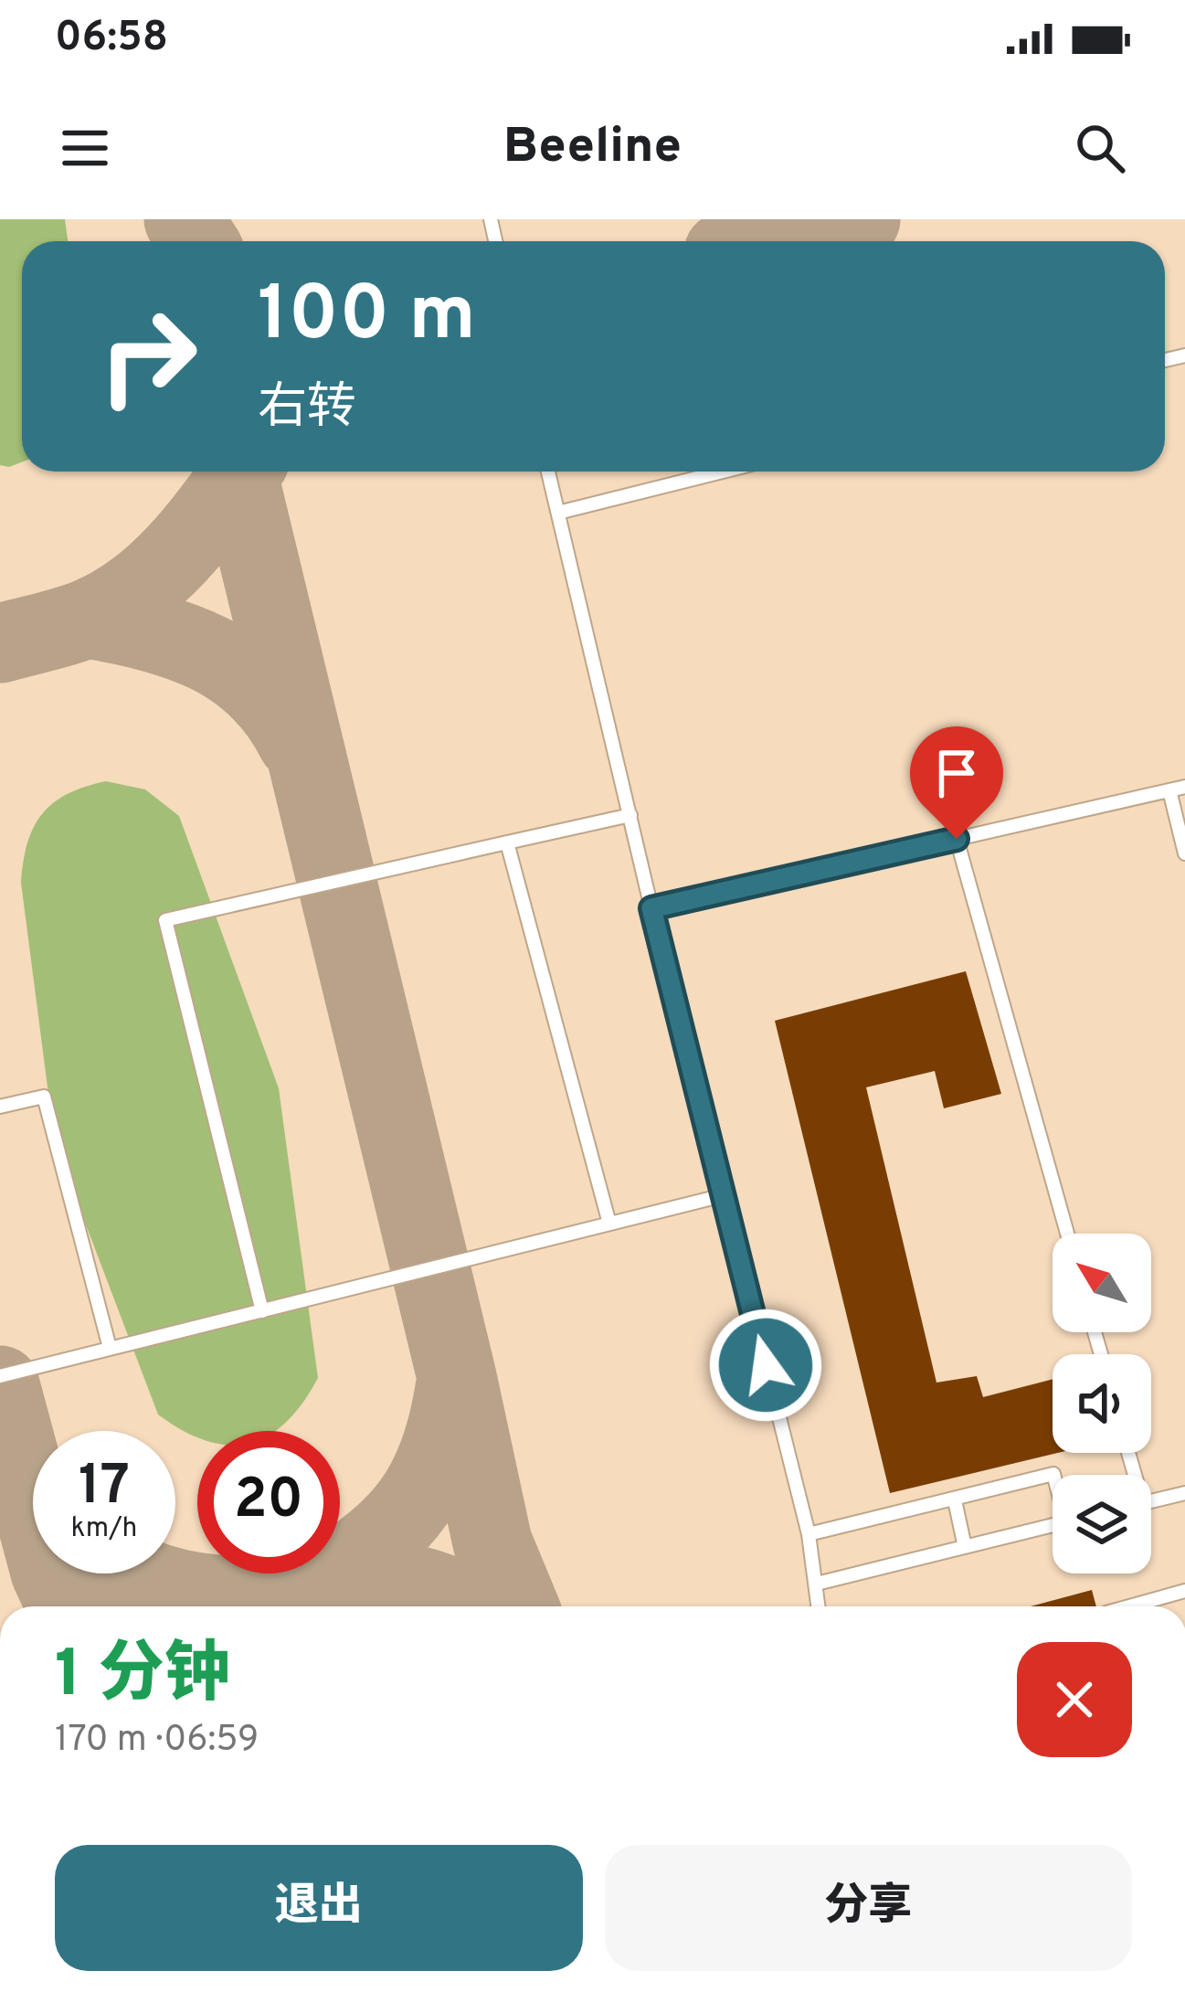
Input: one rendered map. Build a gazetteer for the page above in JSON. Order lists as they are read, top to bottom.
{
  "north": "top left",
  "page": {
    "status": "06:58",
    "header": "Beeline",
    "turn": ["100 m", "右转"],
    "speed": "17 km/h",
    "limit": "20",
    "heading": ["1 分钟", "170 m · 06:59"],
    "buttons": ["退出", "分享"]
  }
}
